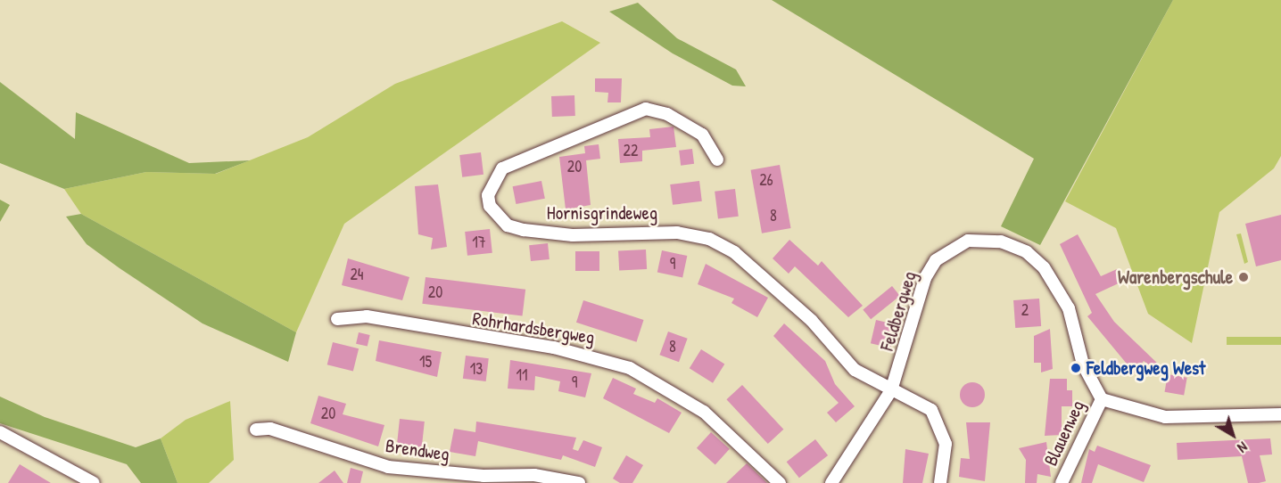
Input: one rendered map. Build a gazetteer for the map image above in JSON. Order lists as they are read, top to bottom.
{
  "streets": {
    "street": [
      "Hornisgrindeweg",
      "Feldbergweg",
      "Rohrhardsbergweg",
      "Blauenweg",
      "Brendweg"
    ]
  },
  "crossings": [
    ["Hornisgrindeweg", "Feldbergweg"],
    ["Feldbergweg", "Blauenweg"]
  ],
  "places": ["Warenbergschule", "Feldbergweg West"],
  "house_numbers": [
    "22",
    "20",
    "26",
    "8",
    "17",
    "9",
    "24",
    "20",
    "2",
    "8",
    "15",
    "13",
    "11",
    "9",
    "20"
  ],
  "north": "bottom right"
}
